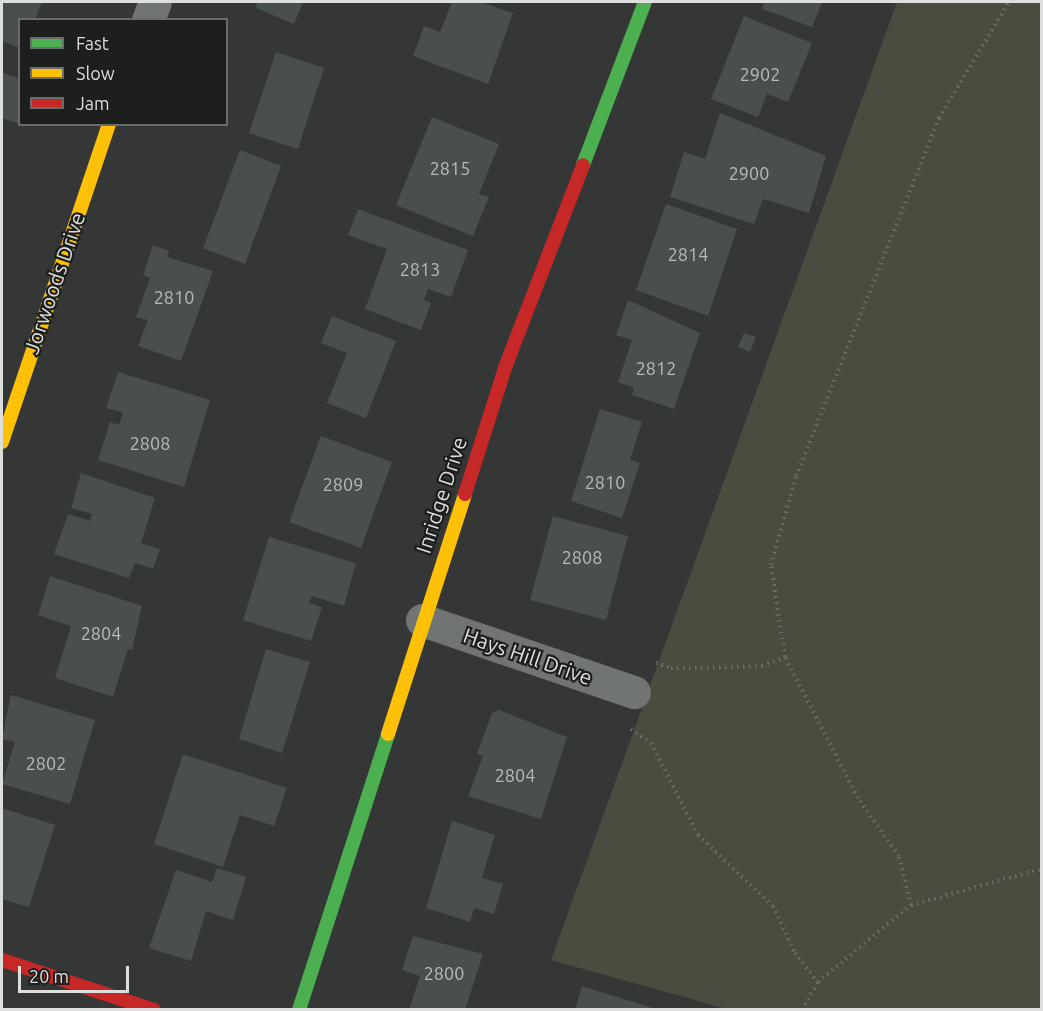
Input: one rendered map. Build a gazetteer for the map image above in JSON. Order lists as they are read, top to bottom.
{
  "streets": {
    "street": ["Jorwoods Drive", "Inridge Drive", "Hays Hill Drive"]
  },
  "crossings": [
    ["Inridge Drive", "Hays Hill Drive"]
  ],
  "house_numbers": [
    "2902",
    "2815",
    "2900",
    "2814",
    "2813",
    "2810",
    "2812",
    "2808",
    "2810",
    "2809",
    "2808",
    "2804",
    "2802",
    "2804",
    "2800"
  ],
  "legend": ["Fast", "Slow", "Jam"],
  "scale_bar": "20 m"
}
